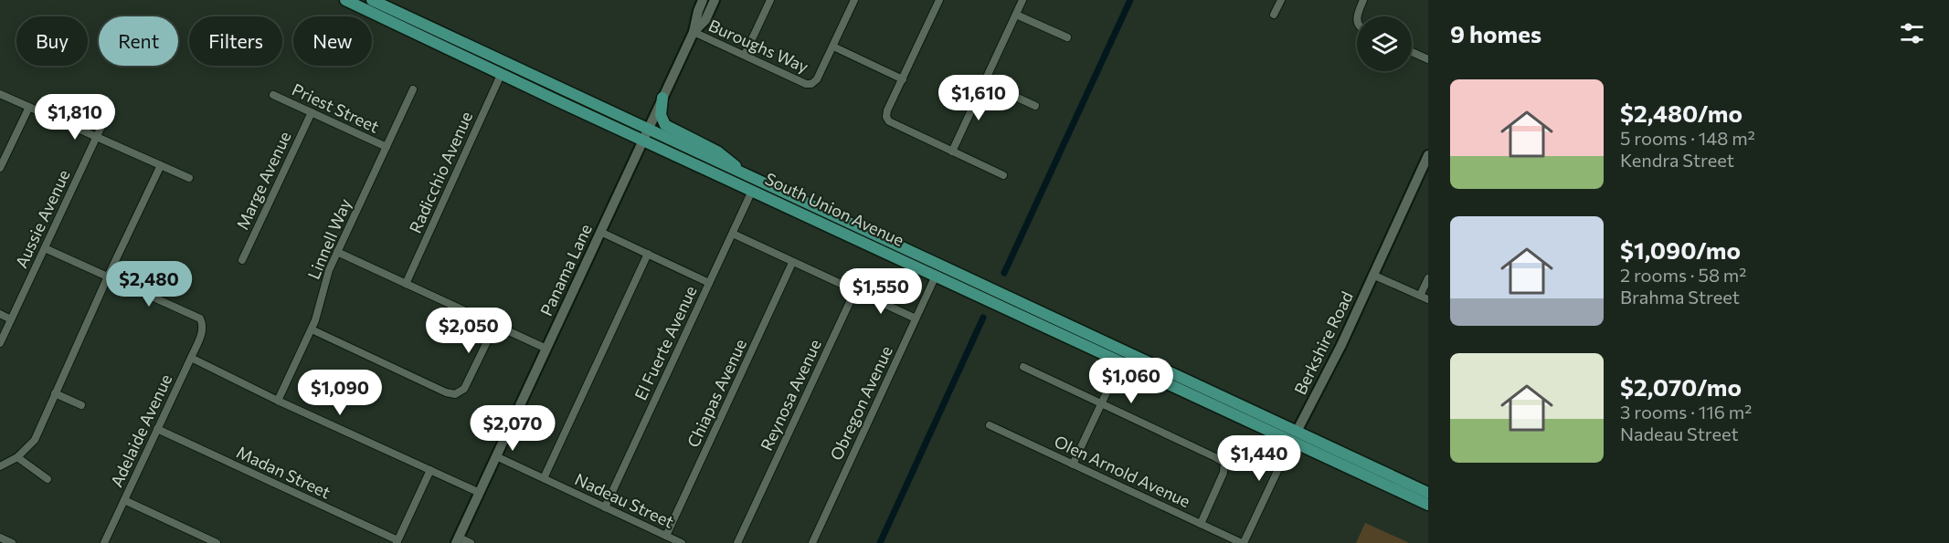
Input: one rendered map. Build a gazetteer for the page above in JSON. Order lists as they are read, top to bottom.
{
  "streets": {
    "main road": ["South Union Avenue", "Panama Lane", "Berkshire Road"],
    "street": [
      "Buroughs Way",
      "Priest Street",
      "Radicchio Avenue",
      "Marge Avenue",
      "Aussie Avenue",
      "Linnell Way",
      "El Fuerte Avenue",
      "Chiapas Avenue",
      "Reynosa Avenue",
      "Obregon Avenue",
      "Adelaide Avenue",
      "Olen Arnold Avenue",
      "Madan Street",
      "Nadeau Street"
    ]
  },
  "crossings": [
    ["Buroughs Way", "Panama Lane"],
    ["Priest Street", "Marge Avenue"],
    ["Priest Street", "Linnell Way"],
    ["Radicchio Avenue", "South Union Avenue"],
    ["South Union Avenue", "Panama Lane"],
    ["South Union Avenue", "El Fuerte Avenue"],
    ["South Union Avenue", "Berkshire Road"],
    ["South Union Avenue", "Obregon Avenue"],
    ["Panama Lane", "Nadeau Street"],
    ["El Fuerte Avenue", "Nadeau Street"],
    ["Berkshire Road", "Olen Arnold Avenue"],
    ["Chiapas Avenue", "Nadeau Street"],
    ["Adelaide Avenue", "Madan Street"]
  ],
  "page": {
    "heading": "9 homes",
    "chip": [
      "Buy",
      "Rent",
      "Filters",
      "New"
    ],
    "list": [
      {
        "name": "$2,480/mo",
        "note": "5 rooms · 148 m² · Kendra Street"
      },
      {
        "name": "$1,090/mo",
        "note": "2 rooms · 58 m² · Brahma Street"
      },
      {
        "name": "$2,070/mo",
        "note": "3 rooms · 116 m² · Nadeau Street"
      }
    ],
    "price": [
      "$1,610",
      "$1,810",
      "$2,480",
      "$1,550",
      "$2,050",
      "$1,060",
      "$1,090",
      "$2,070",
      "$1,440"
    ]
  }
}
